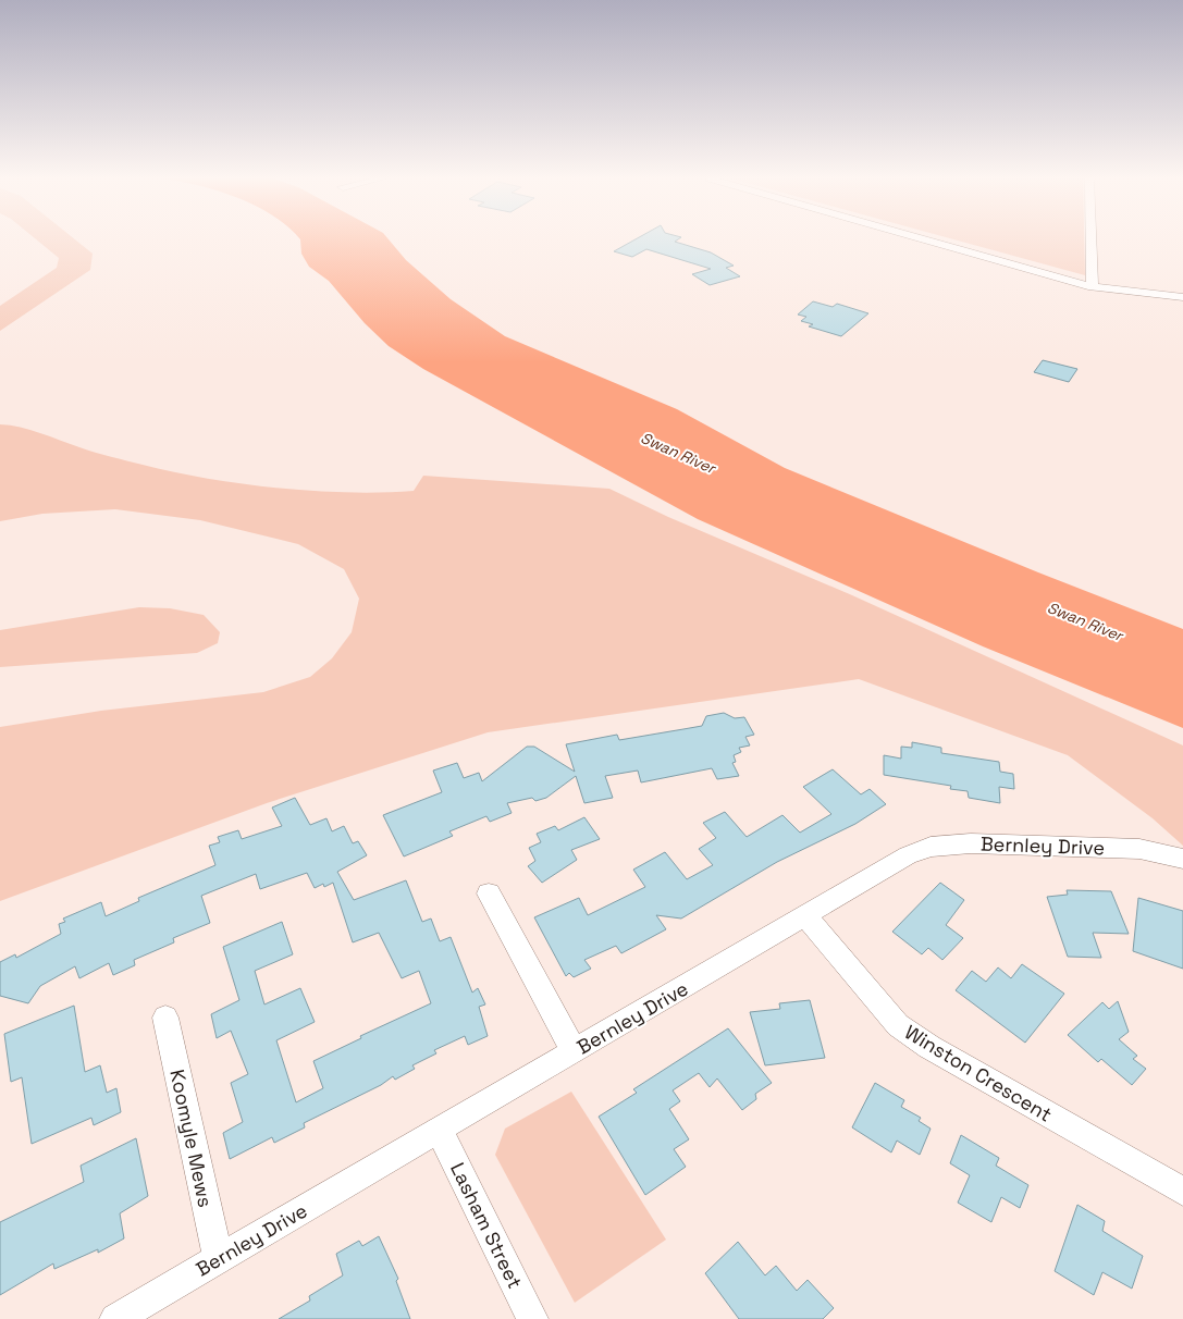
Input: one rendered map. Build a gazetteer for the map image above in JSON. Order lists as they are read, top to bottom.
{
  "streets": {
    "street": [
      "Bernley Drive",
      "Winston Crescent",
      "Koomyle Mews",
      "Lasham Street"
    ]
  },
  "crossings": [
    ["Bernley Drive", "Winston Crescent"],
    ["Bernley Drive", "Koomyle Mews"],
    ["Bernley Drive", "Lasham Street"]
  ],
  "water": ["Swan River"]
}
